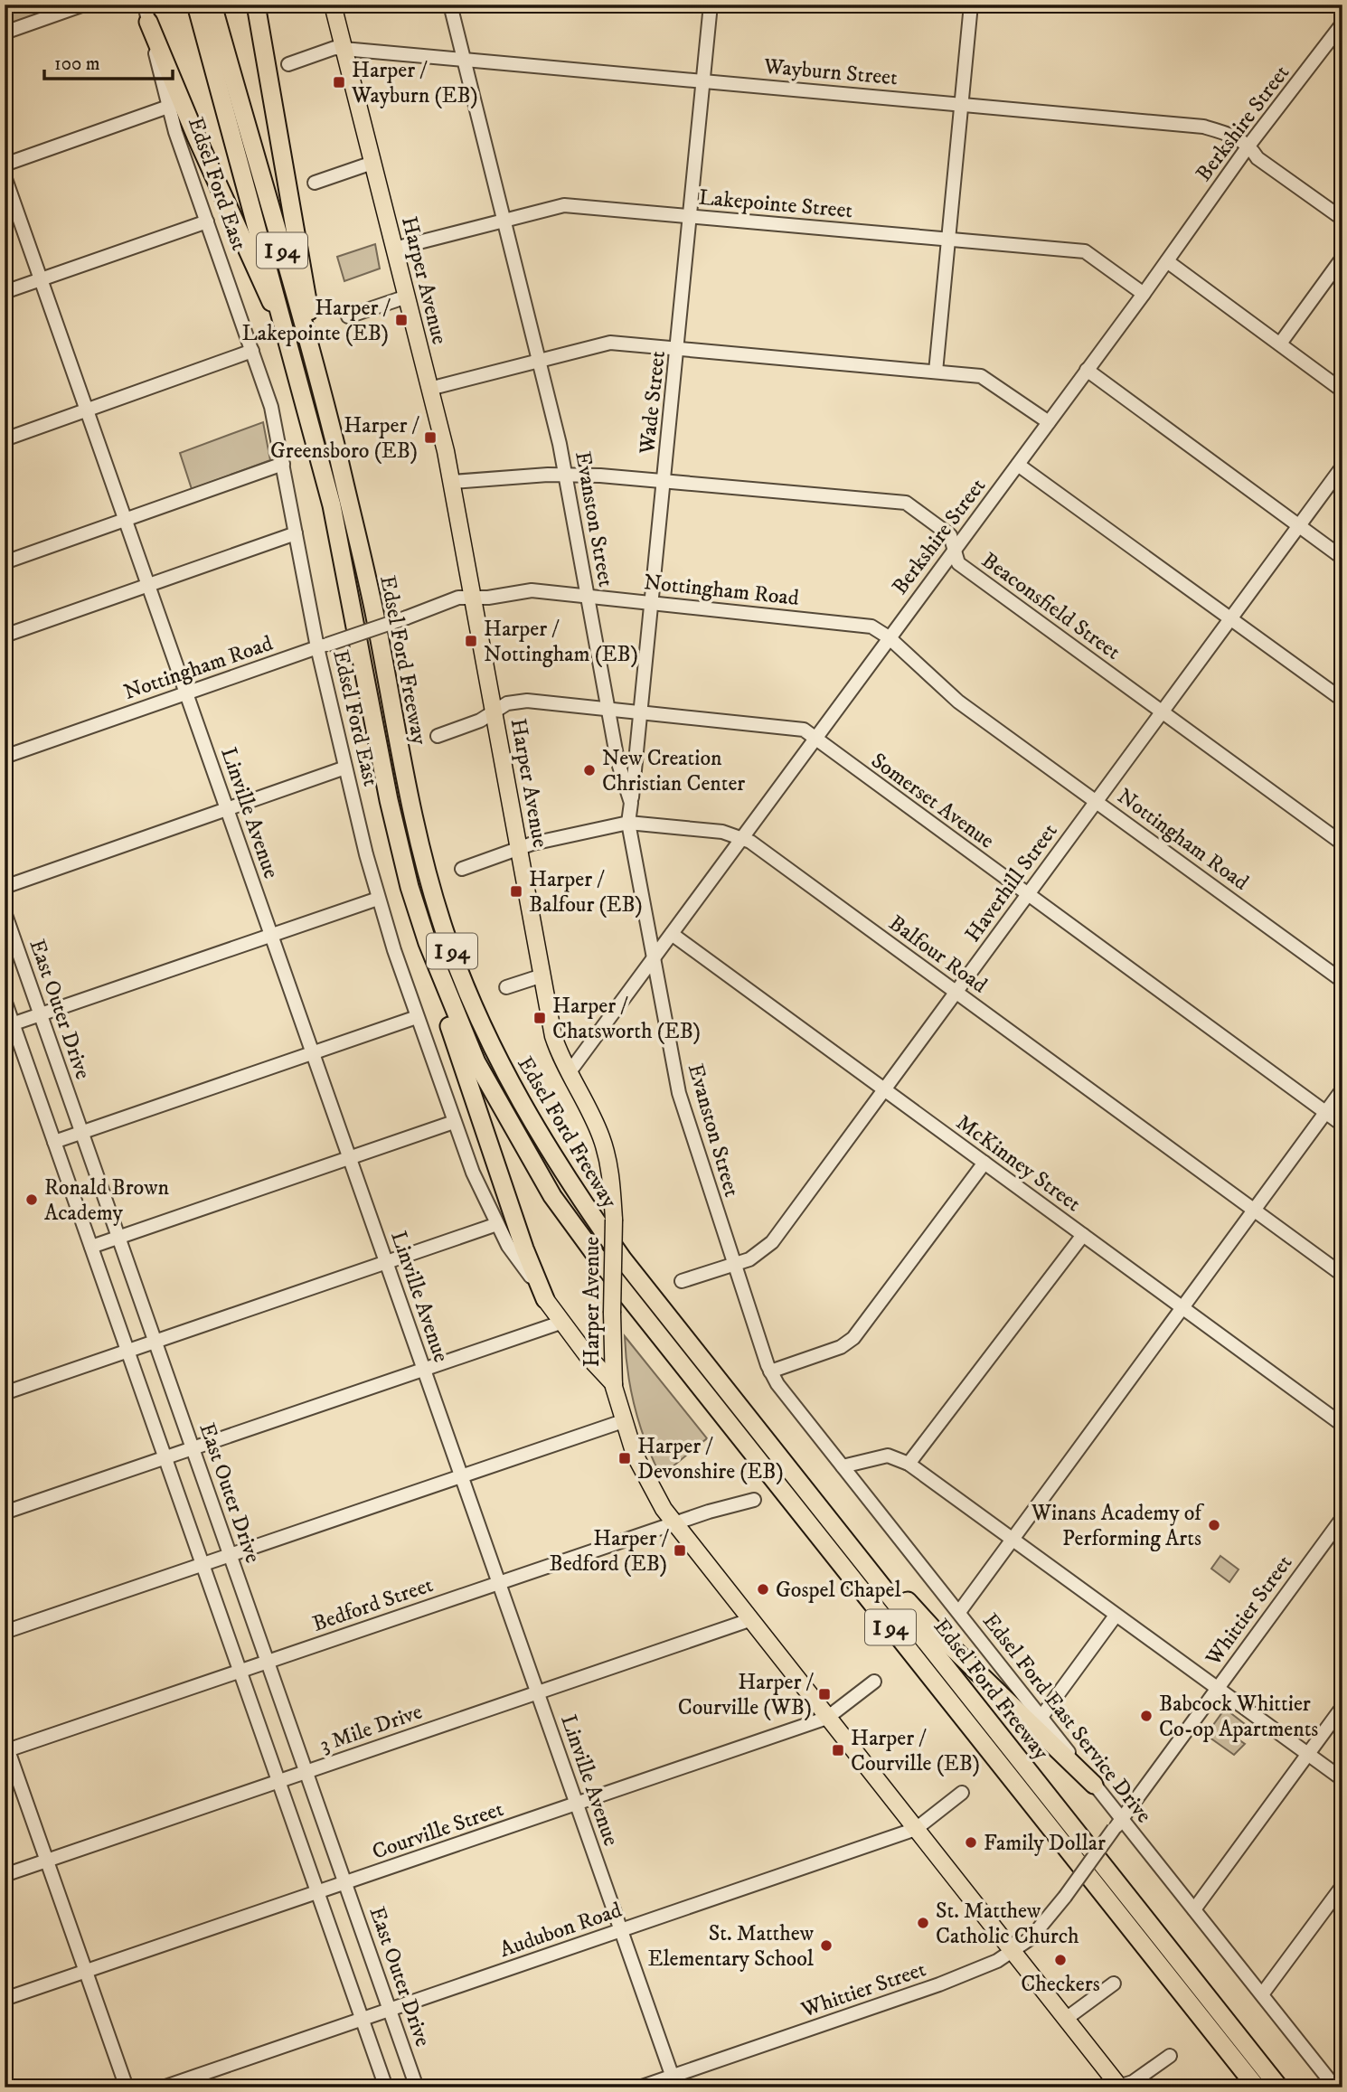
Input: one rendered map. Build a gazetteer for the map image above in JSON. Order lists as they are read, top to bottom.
{
  "streets": {
    "highway": ["I 94", "Edsel Ford Freeway"],
    "main road": ["Edsel Ford East", "Harper Avenue"],
    "street": [
      "Wayburn Street",
      "Berkshire Street",
      "Lakepointe Street",
      "Wade Street",
      "Evanston Street",
      "Nottingham Road",
      "Beaconsfield Street",
      "Somerset Avenue",
      "Linville Avenue",
      "Haverhill Street",
      "Balfour Road",
      "East Outer Drive",
      "McKinney Street",
      "Bedford Street",
      "Whittier Street",
      "Edsel Ford East Service Drive",
      "3 Mile Drive",
      "Courville Street",
      "Audubon Road"
    ]
  },
  "crossings": [
    ["Wayburn Street", "Berkshire Street"],
    ["Wayburn Street", "Harper Avenue"],
    ["Wayburn Street", "Wade Street"],
    ["Wayburn Street", "Evanston Street"],
    ["Berkshire Street", "Lakepointe Street"],
    ["Berkshire Street", "Harper Avenue"],
    ["Berkshire Street", "Evanston Street"],
    ["Berkshire Street", "Nottingham Road"],
    ["Berkshire Street", "Beaconsfield Street"],
    ["Berkshire Street", "Somerset Avenue"],
    ["Berkshire Street", "Balfour Road"],
    ["Berkshire Street", "McKinney Street"],
    ["Edsel Ford East", "Harper Avenue"],
    ["Edsel Ford East", "Nottingham Road"],
    ["Lakepointe Street", "Harper Avenue"],
    ["Lakepointe Street", "Wade Street"],
    ["Lakepointe Street", "Evanston Street"],
    ["Harper Avenue", "Nottingham Road"],
    ["Harper Avenue", "Beaconsfield Street"],
    ["Harper Avenue", "Somerset Avenue"],
    ["Harper Avenue", "Balfour Road"],
    ["Harper Avenue", "Bedford Street"],
    ["Harper Avenue", "Whittier Street"],
    ["Harper Avenue", "3 Mile Drive"],
    ["Harper Avenue", "Courville Street"],
    ["Harper Avenue", "Audubon Road"],
    ["Wade Street", "Evanston Street"],
    ["Wade Street", "Nottingham Road"],
    ["Wade Street", "Beaconsfield Street"],
    ["Wade Street", "Somerset Avenue"],
    ["Evanston Street", "Nottingham Road"],
    ["Evanston Street", "Beaconsfield Street"],
    ["Evanston Street", "Somerset Avenue"],
    ["Evanston Street", "Haverhill Street"],
    ["Evanston Street", "Balfour Road"],
    ["Evanston Street", "Edsel Ford East Service Drive"],
    ["Nottingham Road", "Linville Avenue"],
    ["Nottingham Road", "Haverhill Street"],
    ["Beaconsfield Street", "Haverhill Street"],
    ["Somerset Avenue", "Haverhill Street"],
    ["Linville Avenue", "Bedford Street"],
    ["Linville Avenue", "Whittier Street"],
    ["Linville Avenue", "3 Mile Drive"],
    ["Linville Avenue", "Courville Street"],
    ["Linville Avenue", "Audubon Road"],
    ["Haverhill Street", "Balfour Road"],
    ["Haverhill Street", "McKinney Street"],
    ["East Outer Drive", "Bedford Street"],
    ["East Outer Drive", "3 Mile Drive"],
    ["East Outer Drive", "Courville Street"],
    ["East Outer Drive", "Audubon Road"],
    ["Whittier Street", "Edsel Ford East Service Drive"]
  ],
  "places": {
    "transit": [
      "Harper / Wayburn (EB)",
      "Harper / Lakepointe (EB)",
      "Harper / Greensboro (EB)",
      "Harper / Nottingham (EB)",
      "Harper / Balfour (EB)",
      "Harper / Chatsworth (EB)",
      "Harper / Devonshire (EB)",
      "Harper / Bedford (EB)",
      "Harper / Courville (WB)",
      "Harper / Courville (EB)"
    ],
    "other": [
      "New Creation Christian Center",
      "Ronald Brown Academy",
      "Winans Academy of Performing Arts",
      "Gospel Chapel",
      "Babcock Whittier Co-op Apartments",
      "Family Dollar",
      "St. Matthew Catholic Church",
      "St. Matthew Elementary School",
      "Checkers"
    ]
  },
  "scale_bar": "100 m"
}
